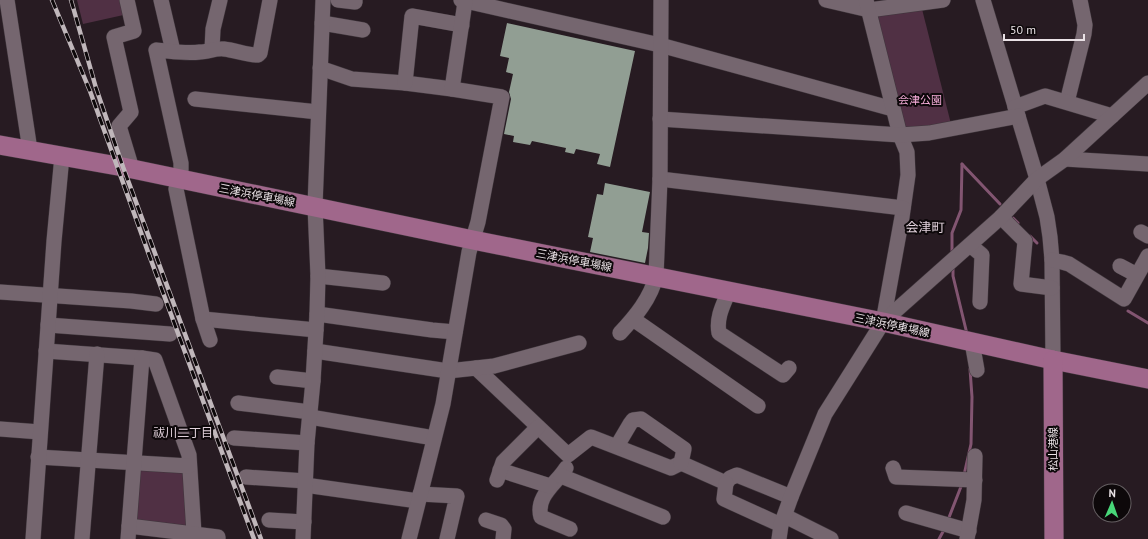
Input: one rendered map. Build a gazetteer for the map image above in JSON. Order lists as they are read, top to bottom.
{
  "streets": {
    "main road": ["三津浜停車場線", "松山港線"]
  },
  "crossings": [
    ["三津浜停車場線", "松山港線"]
  ],
  "districts": ["会津町", "祓川二丁目"],
  "parks": ["会津公園"],
  "scale_bar": "50 m",
  "north": "top"
}
